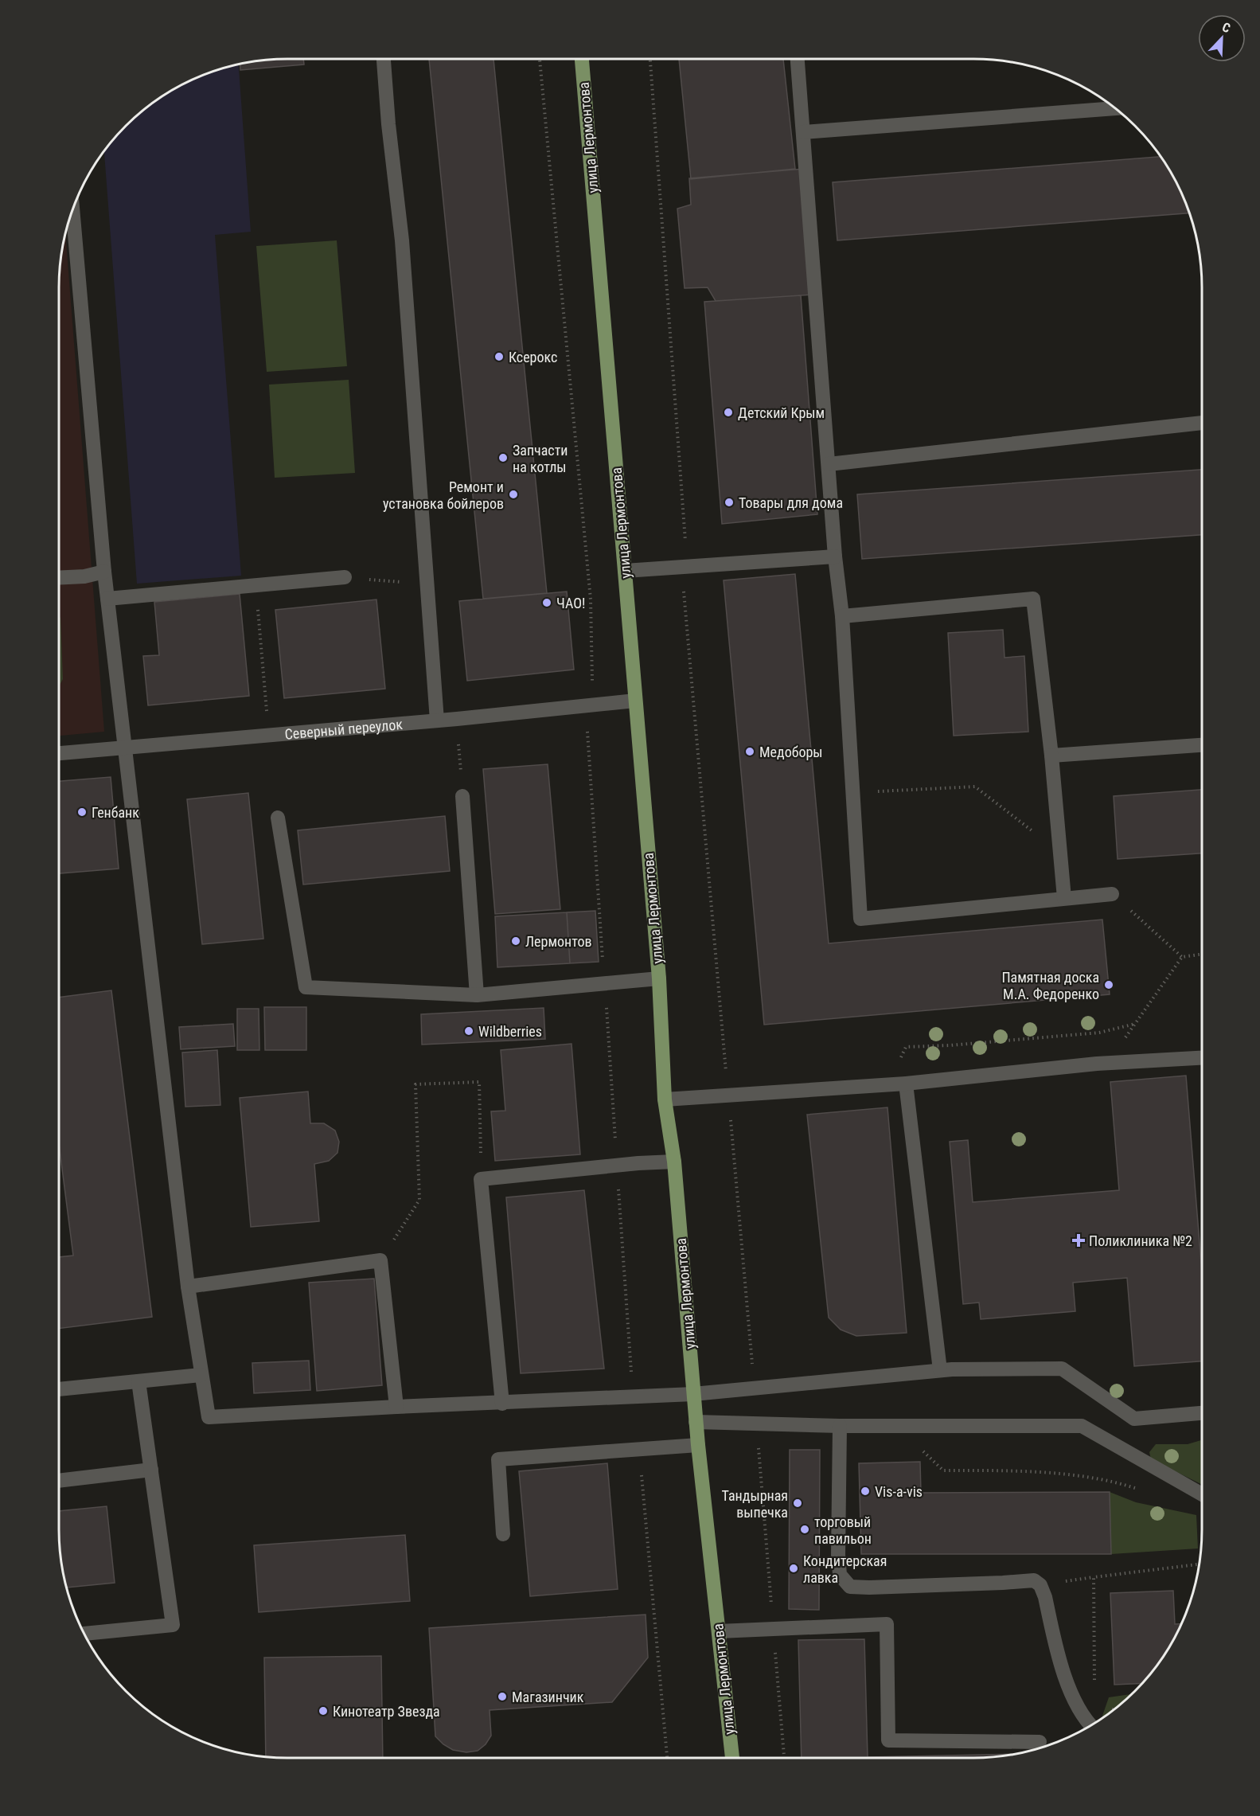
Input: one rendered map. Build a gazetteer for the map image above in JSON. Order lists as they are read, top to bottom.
{
  "streets": {
    "main road": ["улица Лермонтова"],
    "street": ["Северный переулок"]
  },
  "crossings": [
    ["улица Лермонтова", "Северный переулок"]
  ],
  "places": {
    "other": [
      "Ксерокс",
      "Детский Крым",
      "Запчасти на котлы",
      "Ремонт и установка бойлеров",
      "Товары для дома",
      "ЧАО!",
      "Медоборы",
      "Генбанк",
      "Лермонтов",
      "Памятная доска М.А. Федоренко",
      "Wildberries",
      "Vis-a-vis",
      "Тандырная выпечка",
      "торговый павильон",
      "Кондитерская лавка",
      "Магазинчик",
      "Кинотеатр Звезда"
    ],
    "health": ["Поликлиника №2"]
  },
  "north": "top right"
}
